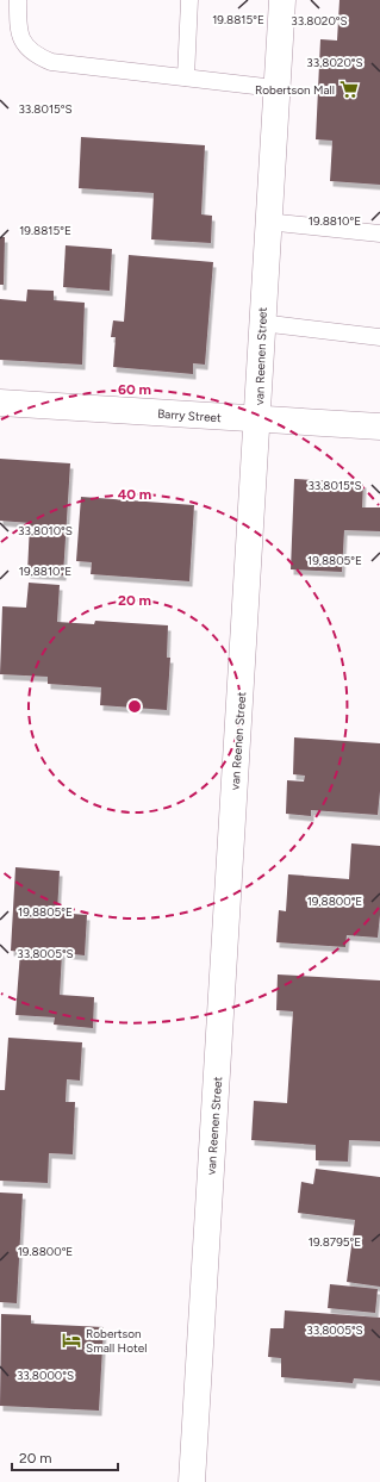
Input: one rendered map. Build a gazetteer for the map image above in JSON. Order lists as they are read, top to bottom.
{
  "streets": {
    "street": ["van Reenen Street", "Barry Street"]
  },
  "crossings": [
    ["van Reenen Street", "Barry Street"]
  ],
  "places": {
    "supermarket": ["Robertson Mall"],
    "hotel": ["Robertson Small Hotel"]
  },
  "scale_bar": "20 m",
  "coordinates": [
    "19.8815°E",
    "33.8020°S",
    "33.8015°S",
    "19.8810°E",
    "33.8010°S",
    "19.8805°E",
    "19.8800°E",
    "33.8005°S",
    "19.8795°E",
    "33.8000°S"
  ],
  "rings": ["60 m", "40 m", "20 m"]
}
